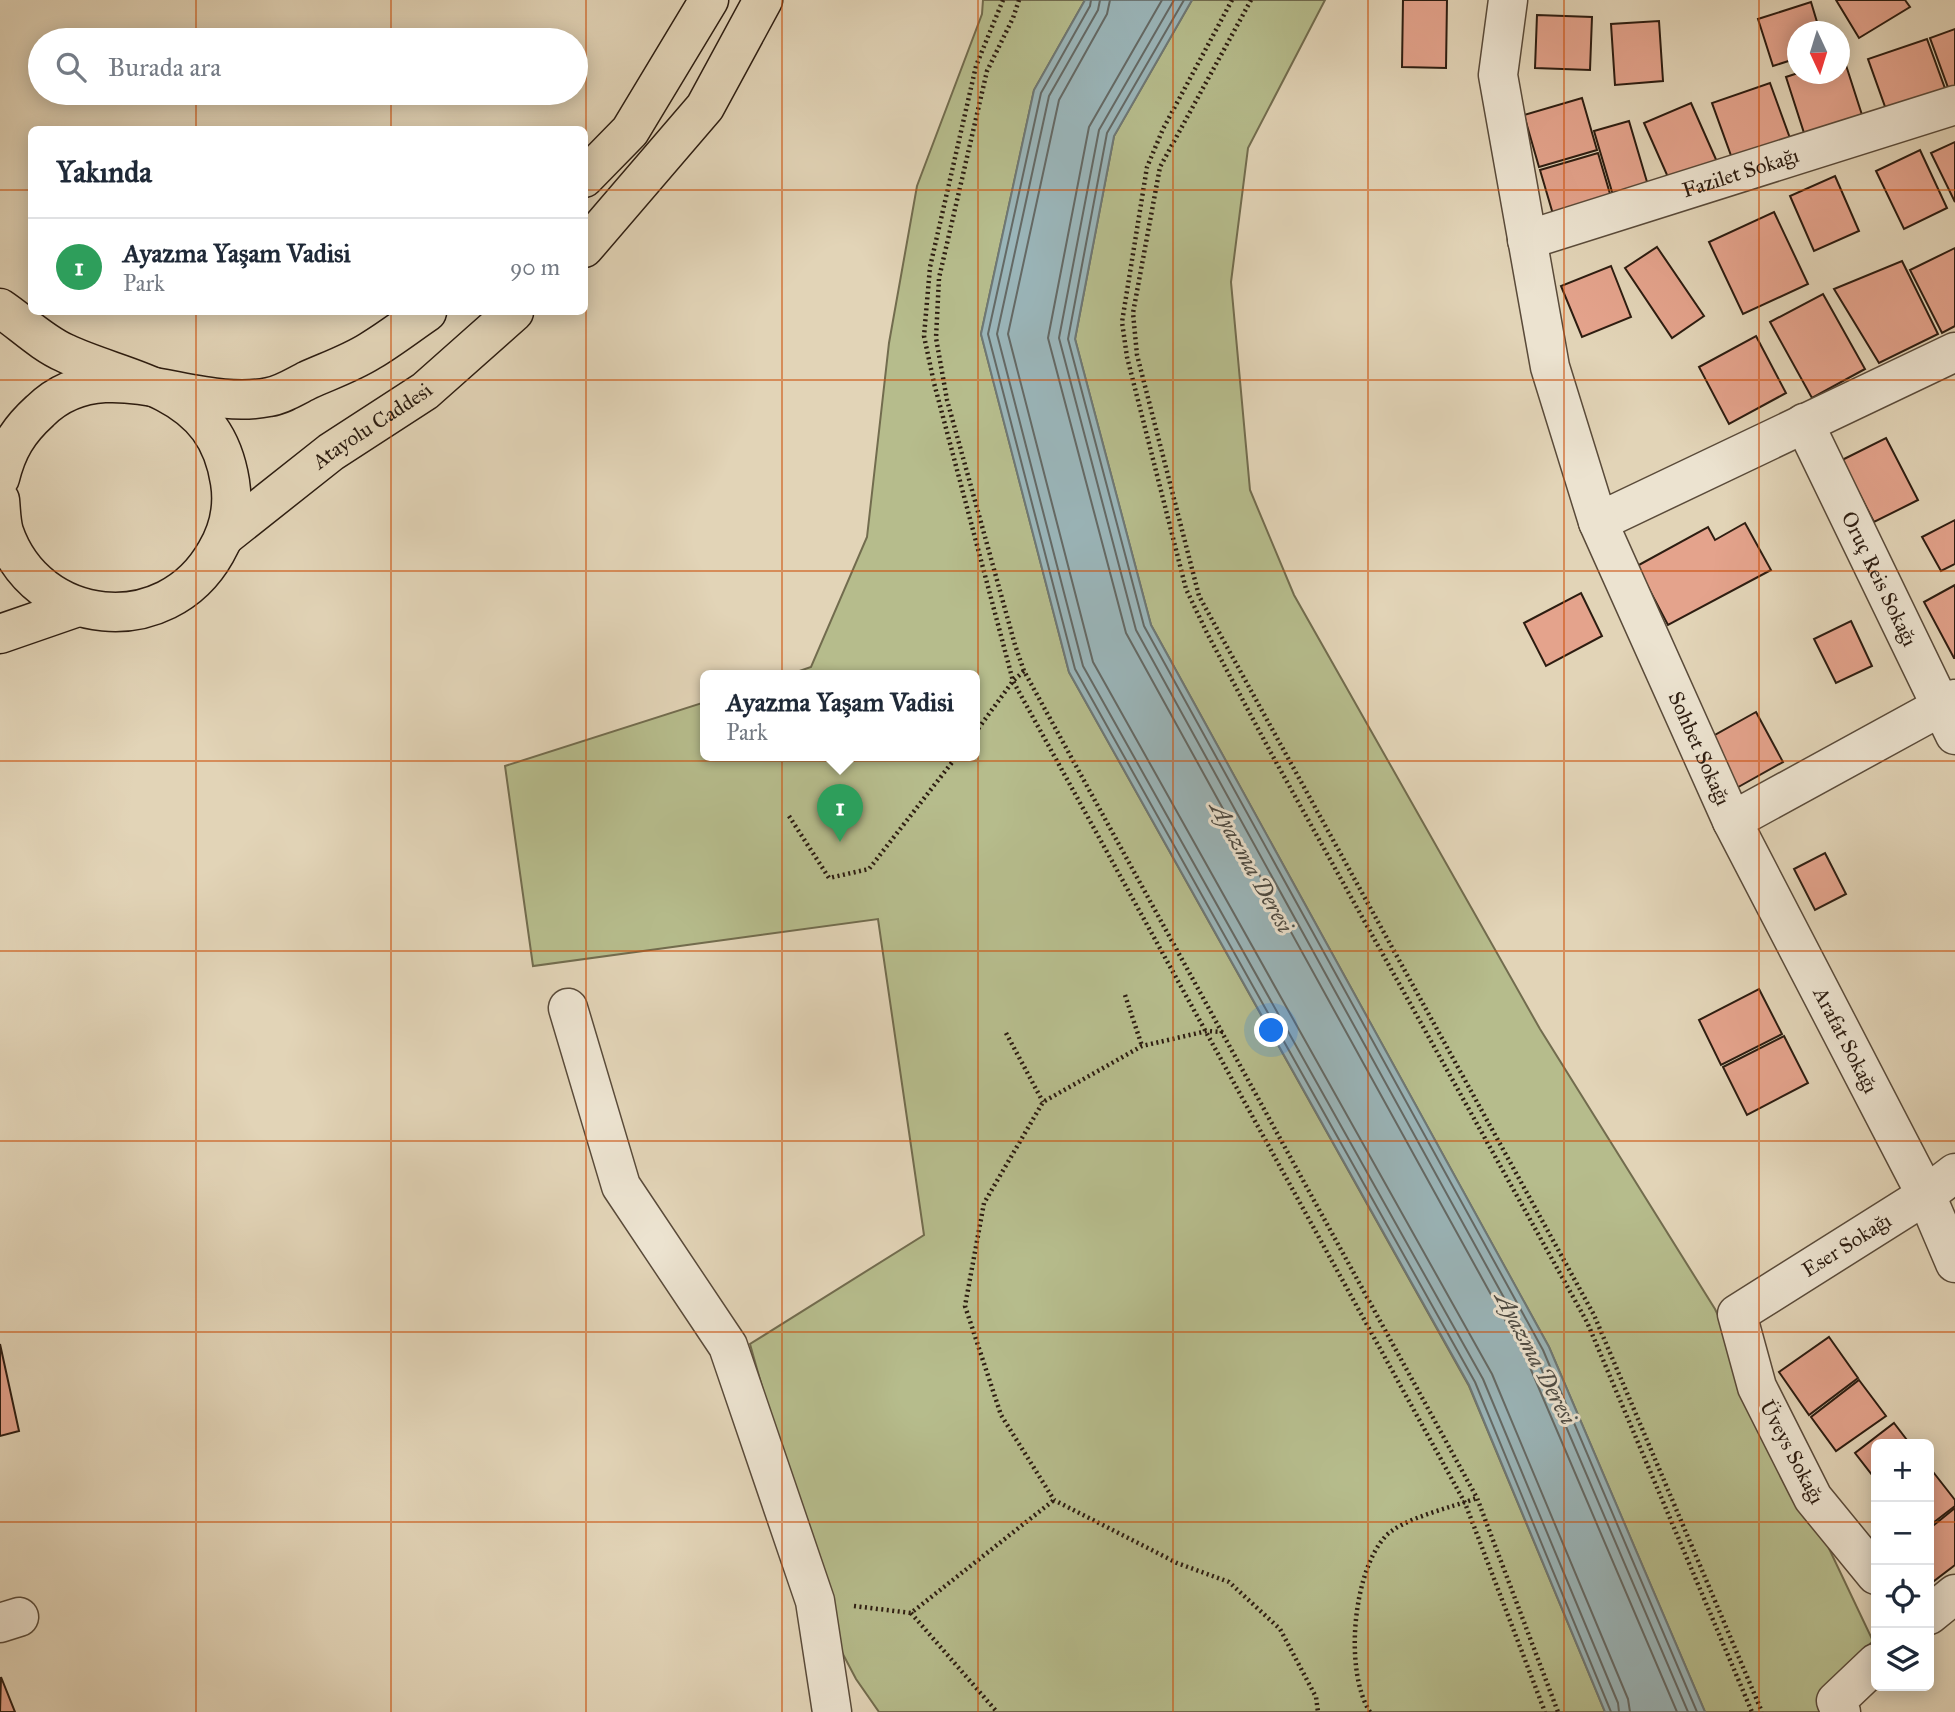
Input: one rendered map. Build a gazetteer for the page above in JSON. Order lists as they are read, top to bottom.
{
  "streets": {
    "main road": ["Atayolu Caddesi"],
    "street": [
      "Fazilet Sokağı",
      "Oruç Reis Sokağı",
      "Sohbet Sokağı",
      "Arafat Sokağı",
      "Eser Sokağı",
      "Üveys Sokağı"
    ]
  },
  "crossings": [
    ["Fazilet Sokağı", "Sohbet Sokağı"],
    ["Oruç Reis Sokağı", "Sohbet Sokağı"],
    ["Sohbet Sokağı", "Arafat Sokağı"],
    ["Arafat Sokağı", "Eser Sokağı"],
    ["Eser Sokağı", "Üveys Sokağı"]
  ],
  "water": ["Ayazma Deresi"],
  "north": "bottom",
  "page": {
    "search": "Burada ara",
    "heading": "Yakında",
    "list": [
      {
        "mark": "1",
        "name": "Ayazma Yaşam Vadisi",
        "note": "Park",
        "value": "90 m"
      }
    ],
    "popup": ["Ayazma Yaşam Vadisi", "Park"],
    "pins": "1",
    "map_buttons": ["+", "−"]
  }
}
